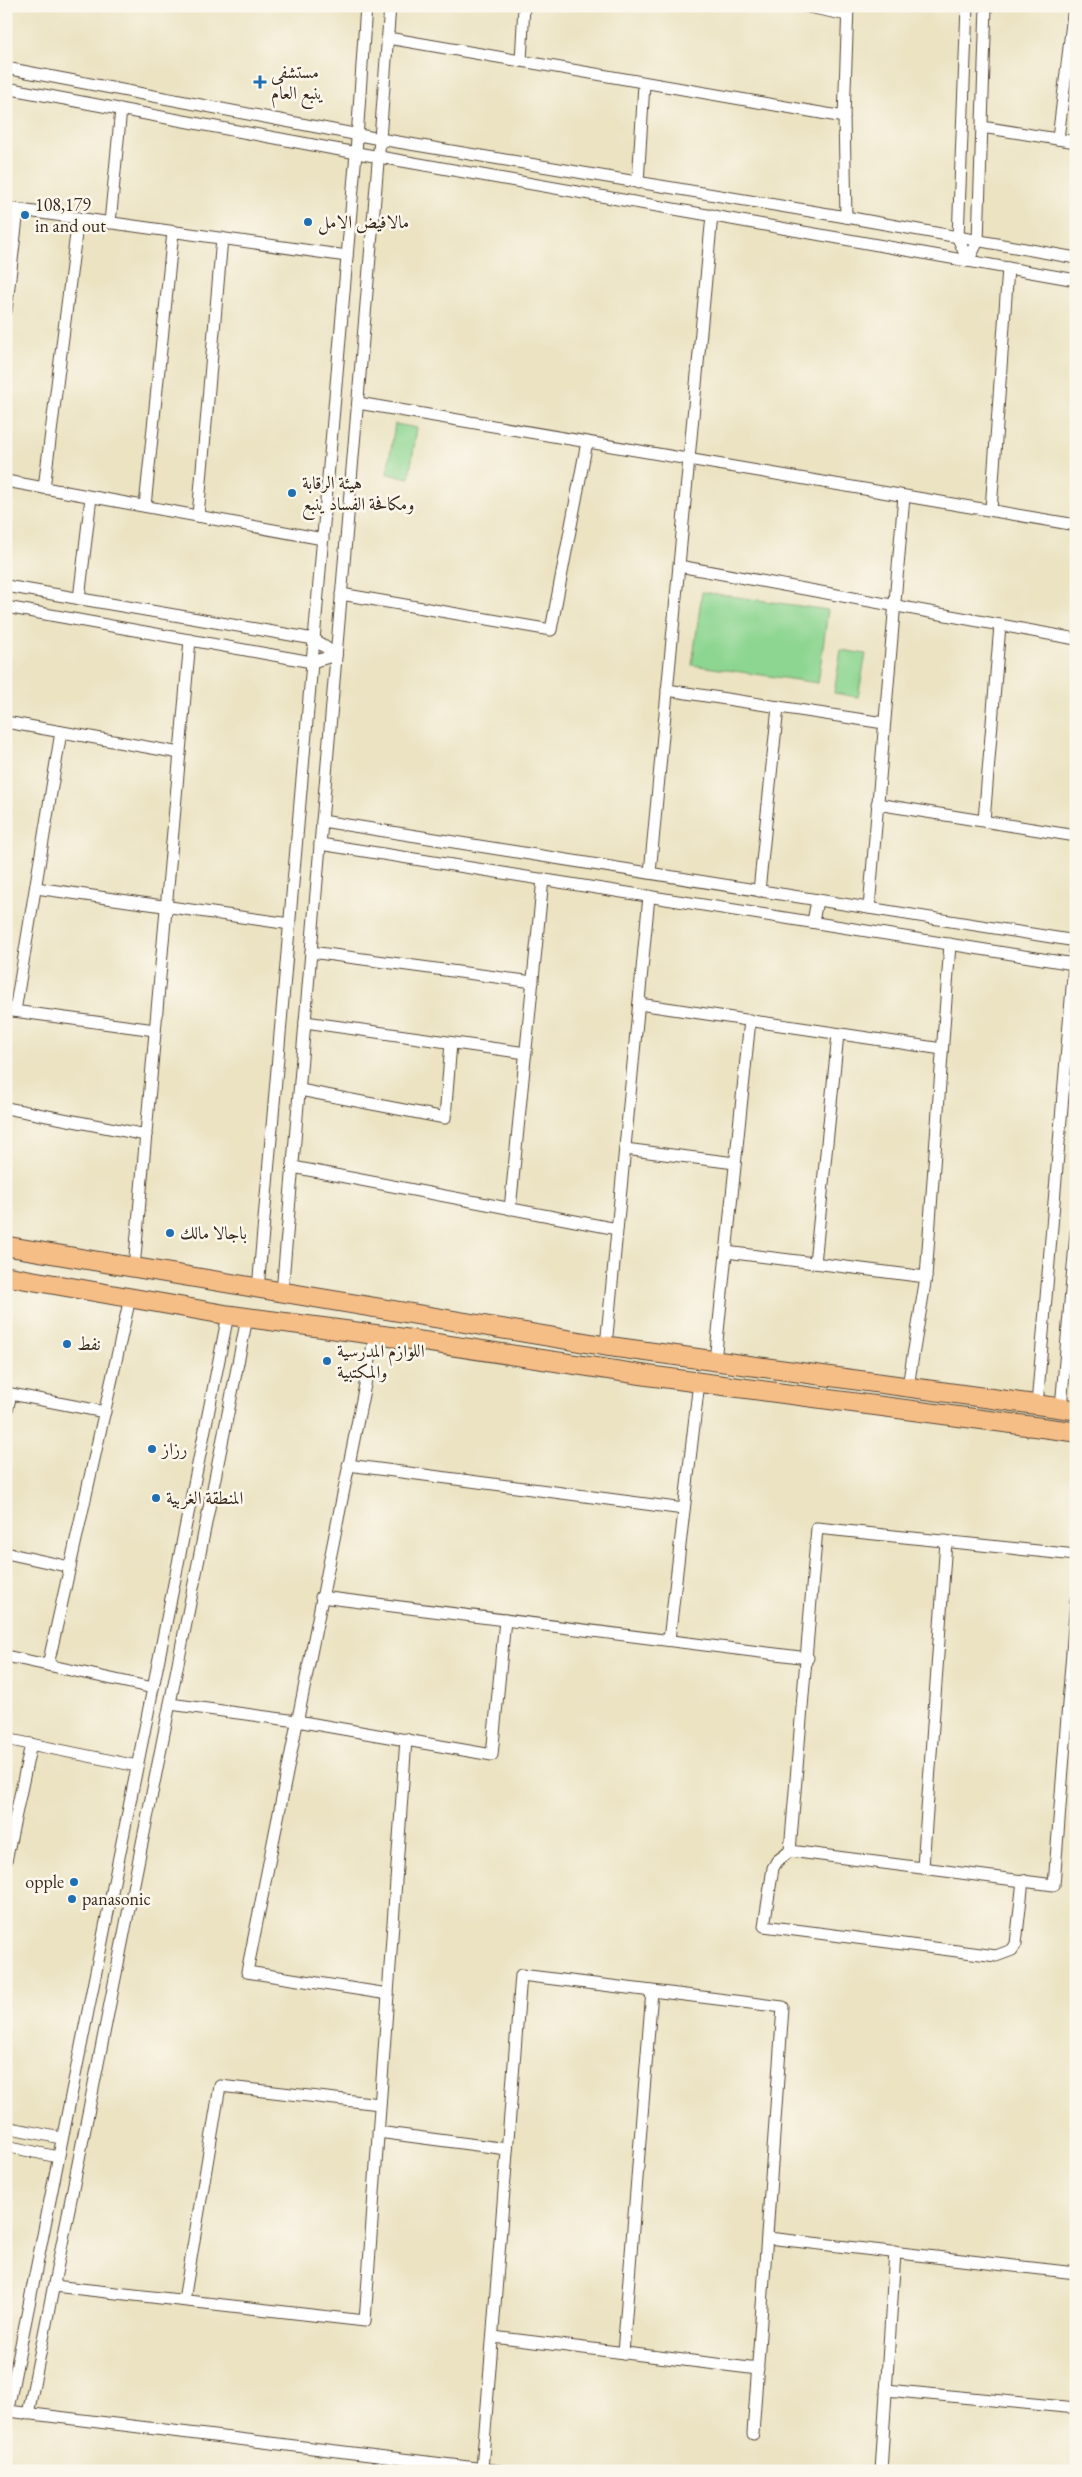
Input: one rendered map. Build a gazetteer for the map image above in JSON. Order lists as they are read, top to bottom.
{
  "places": {
    "health": ["مستشفى ينبع العام"],
    "other": [
      "108,179 in and out",
      "مالافيض الامل",
      "هيئة الرقابة ومكافحة الفساد ينبع",
      "باجالا مالك",
      "نفط",
      "اللوازم المدرسية والمكتبية",
      "رزاز",
      "المنطقة الغربية",
      "opple",
      "panasonic"
    ]
  }
}
